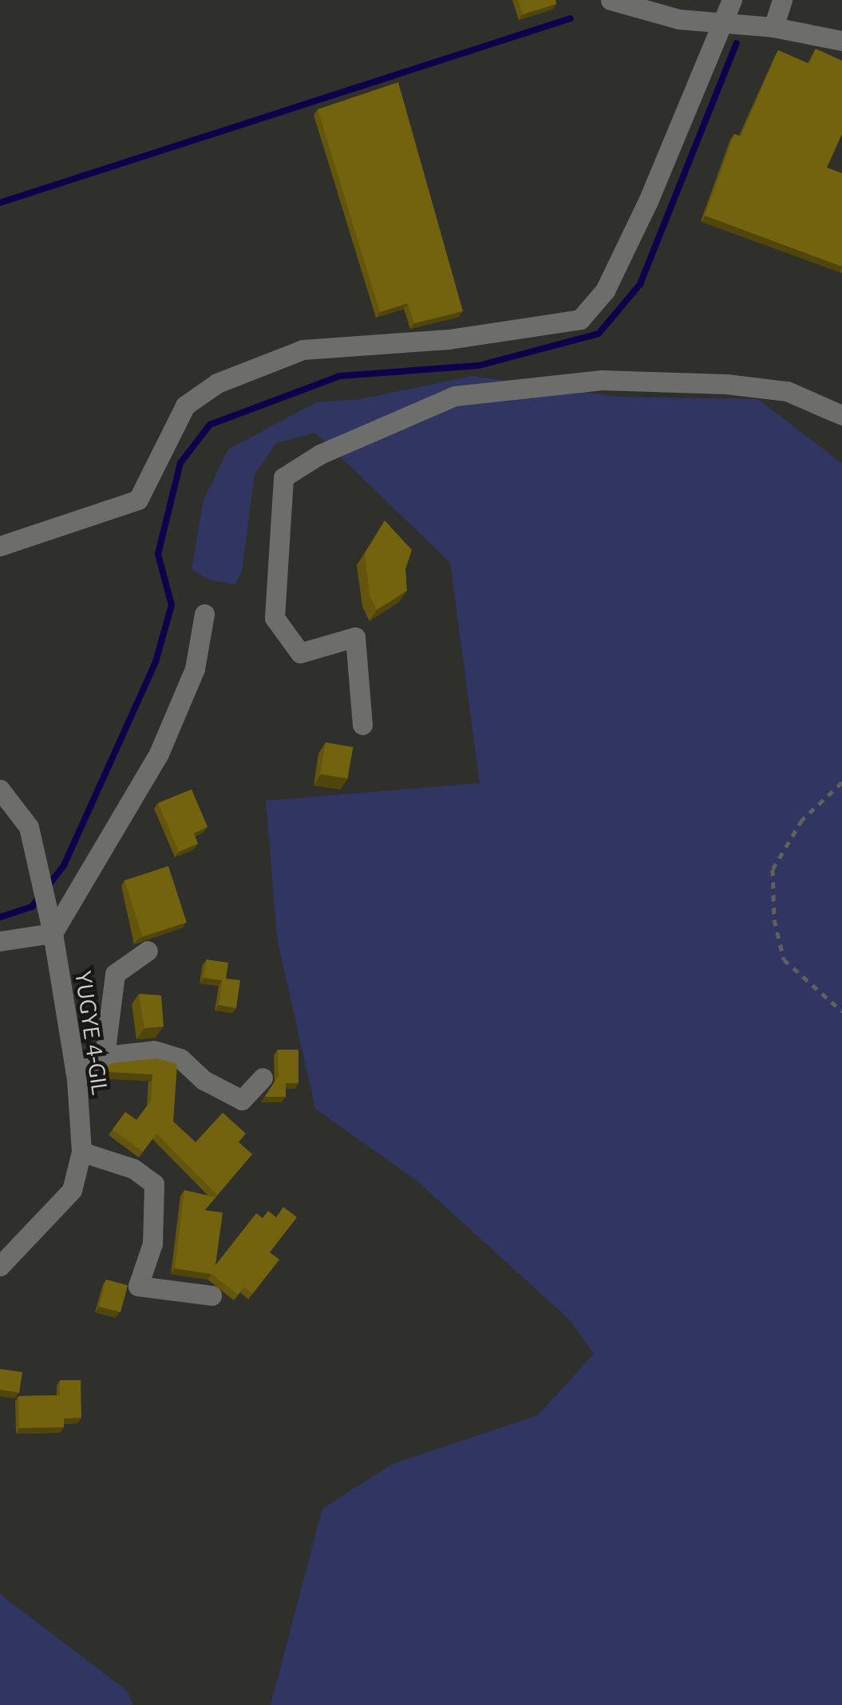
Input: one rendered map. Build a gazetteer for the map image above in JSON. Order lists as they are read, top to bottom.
{
  "streets": {
    "street": ["YUGYE 4-GIL"]
  }
}
